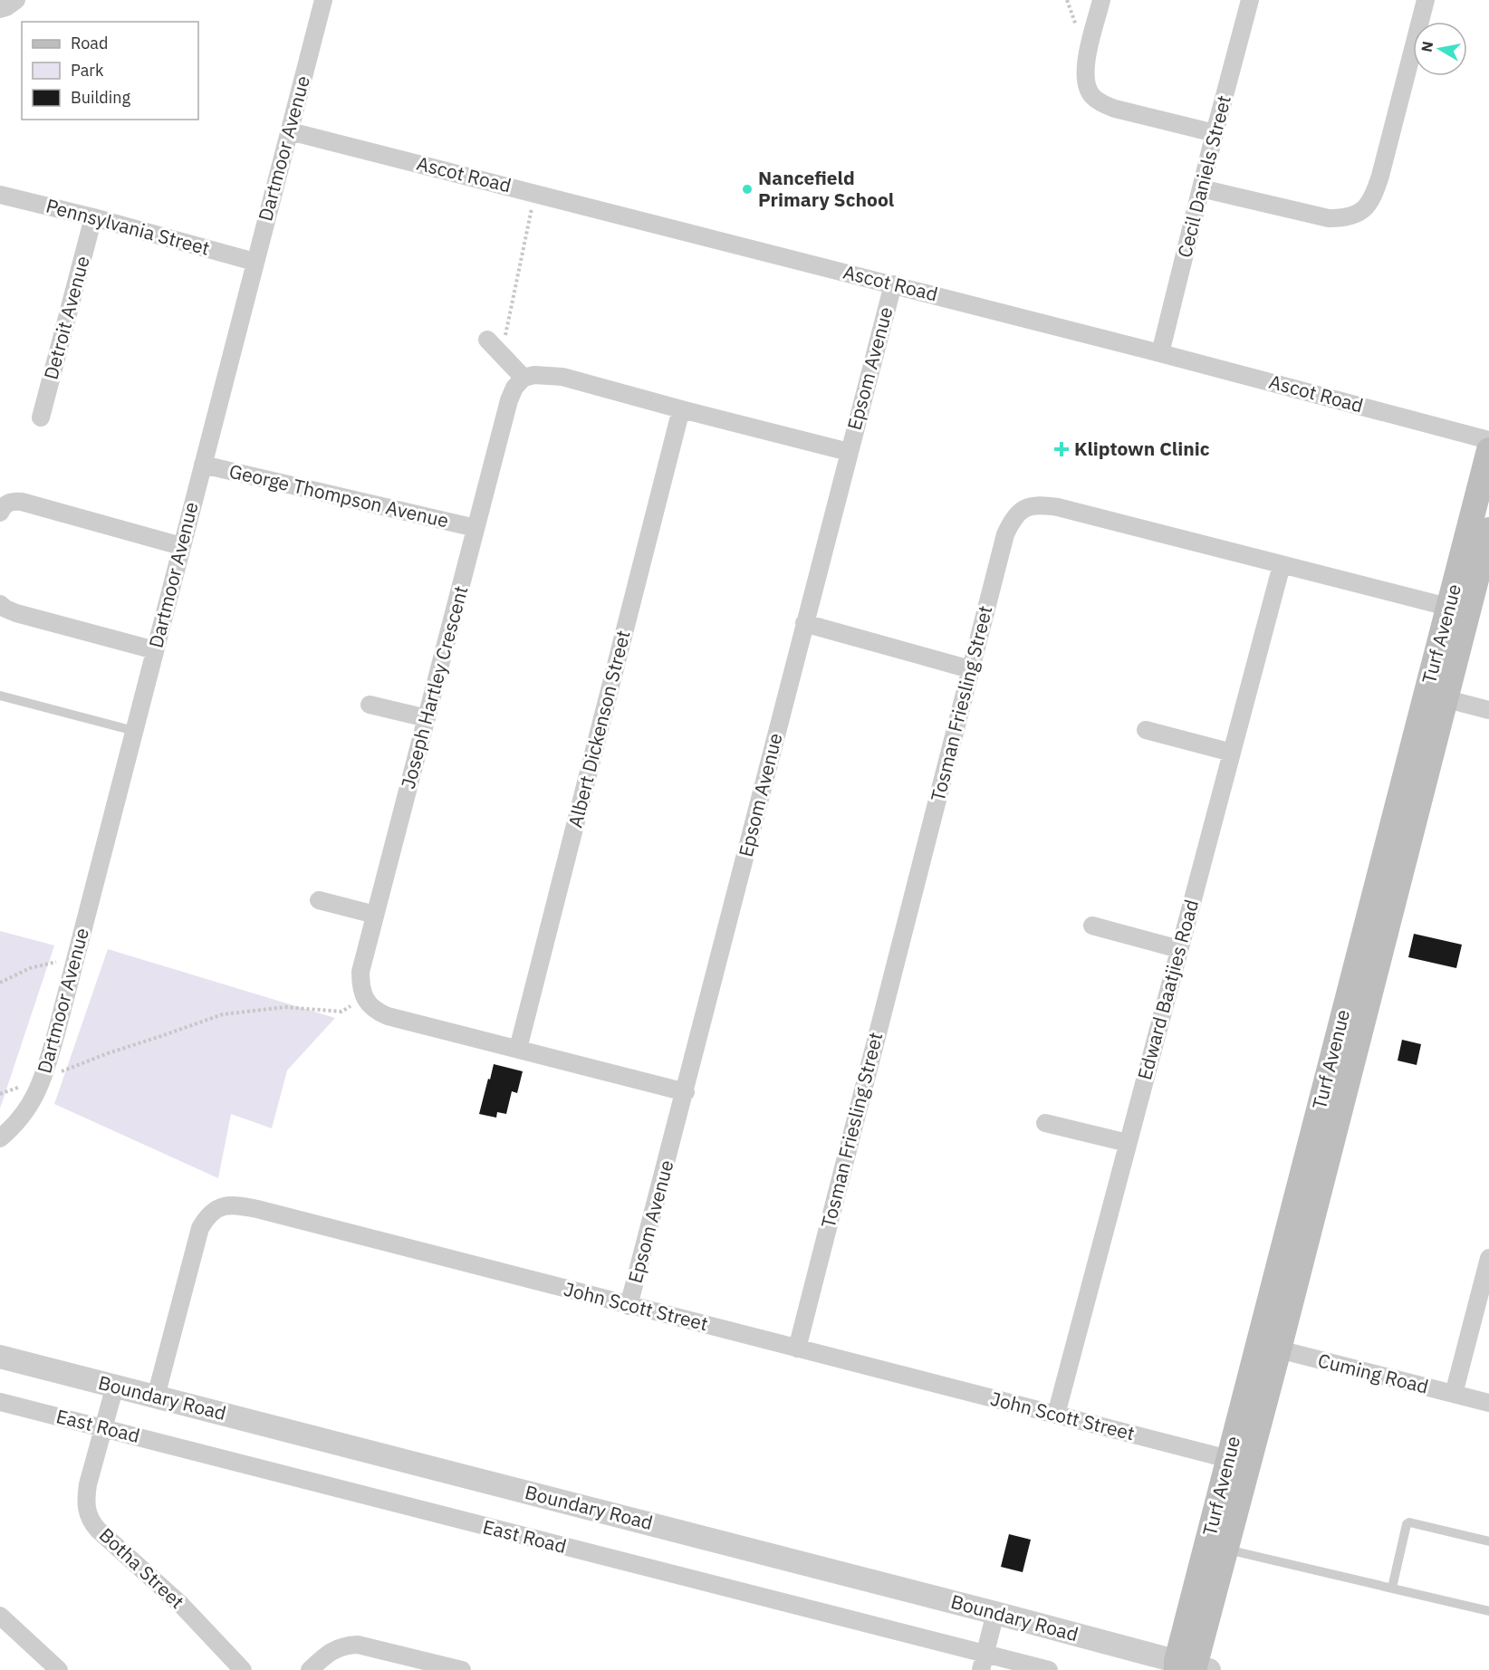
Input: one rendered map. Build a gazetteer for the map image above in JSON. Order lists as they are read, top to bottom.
{
  "streets": {
    "main road": ["Turf Avenue"],
    "street": [
      "Dartmoor Avenue",
      "Ascot Road",
      "Cecil Daniels Street",
      "Pennsylvania Street",
      "Detroit Avenue",
      "Epsom Avenue",
      "George Thompson Avenue",
      "Joseph Hartley Crescent",
      "Tosman Friesling Street",
      "Albert Dickenson Street",
      "Edward Baatjies Road",
      "John Scott Street",
      "Cuming Road",
      "Boundary Road",
      "East Road",
      "Botha Street"
    ]
  },
  "crossings": [
    ["Dartmoor Avenue", "Ascot Road"],
    ["Dartmoor Avenue", "Pennsylvania Street"],
    ["Dartmoor Avenue", "George Thompson Avenue"],
    ["Ascot Road", "Cecil Daniels Street"],
    ["Ascot Road", "Epsom Avenue"],
    ["Pennsylvania Street", "Detroit Avenue"],
    ["Epsom Avenue", "John Scott Street"],
    ["George Thompson Avenue", "Joseph Hartley Crescent"],
    ["Turf Avenue", "Tosman Friesling Street"],
    ["Turf Avenue", "John Scott Street"],
    ["Turf Avenue", "Cuming Road"],
    ["Turf Avenue", "Boundary Road"],
    ["Tosman Friesling Street", "Edward Baatjies Road"],
    ["Tosman Friesling Street", "John Scott Street"],
    ["Edward Baatjies Road", "John Scott Street"],
    ["John Scott Street", "Boundary Road"],
    ["Boundary Road", "Botha Street"],
    ["East Road", "Botha Street"]
  ],
  "places": {
    "other": ["Nancefield Primary School"],
    "health": ["Kliptown Clinic"]
  },
  "legend": ["Road", "Park", "Building"],
  "north": "left"
}
